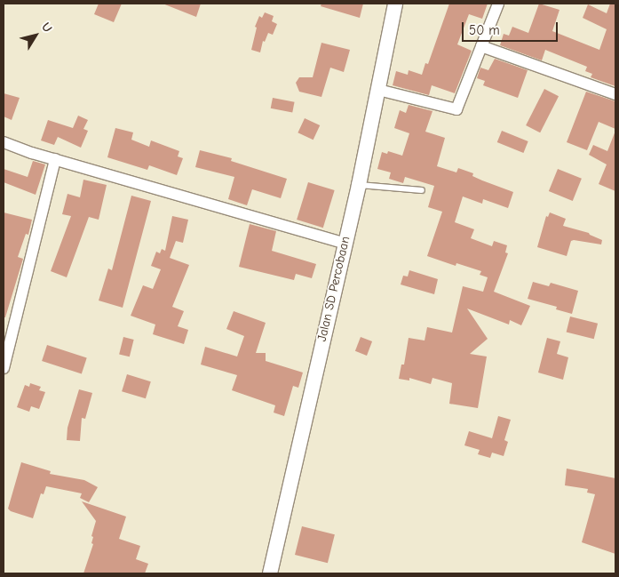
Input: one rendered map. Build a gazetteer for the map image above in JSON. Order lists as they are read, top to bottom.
{
  "streets": {
    "street": ["Jalan SD Percobaan"]
  },
  "scale_bar": "50 m",
  "north": "top right"
}
